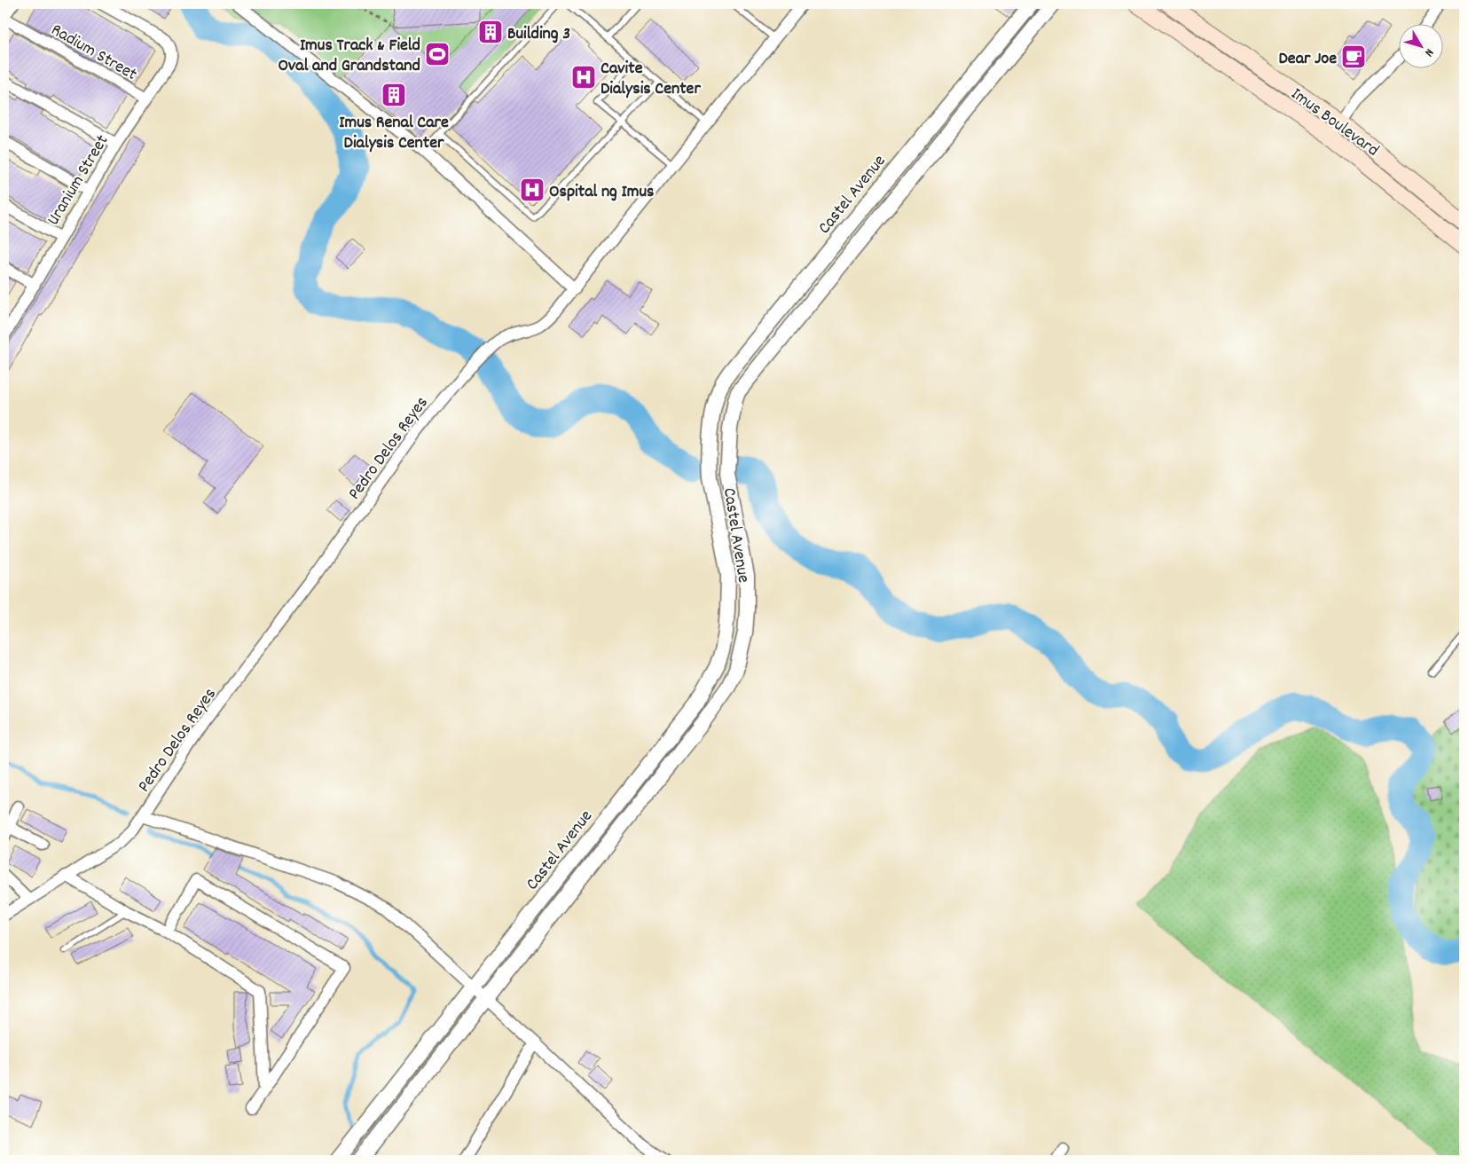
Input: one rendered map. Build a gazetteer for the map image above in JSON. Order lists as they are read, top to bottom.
{
  "streets": {
    "main road": ["Imus Boulevard"],
    "street": [
      "Radium Street",
      "Uranium Street",
      "Castel Avenue",
      "Pedro Delos Reyes"
    ]
  },
  "crossings": [
    ["Radium Street", "Uranium Street"]
  ],
  "places": {
    "building": ["Building 3", "Imus Renal Care Dialysis Center"],
    "sports": ["Imus Track & Field Oval and Grandstand"],
    "cafe": ["Dear Joe"],
    "hospital": ["Cavite Dialysis Center", "Ospital ng Imus"]
  },
  "north": "bottom right"
}
